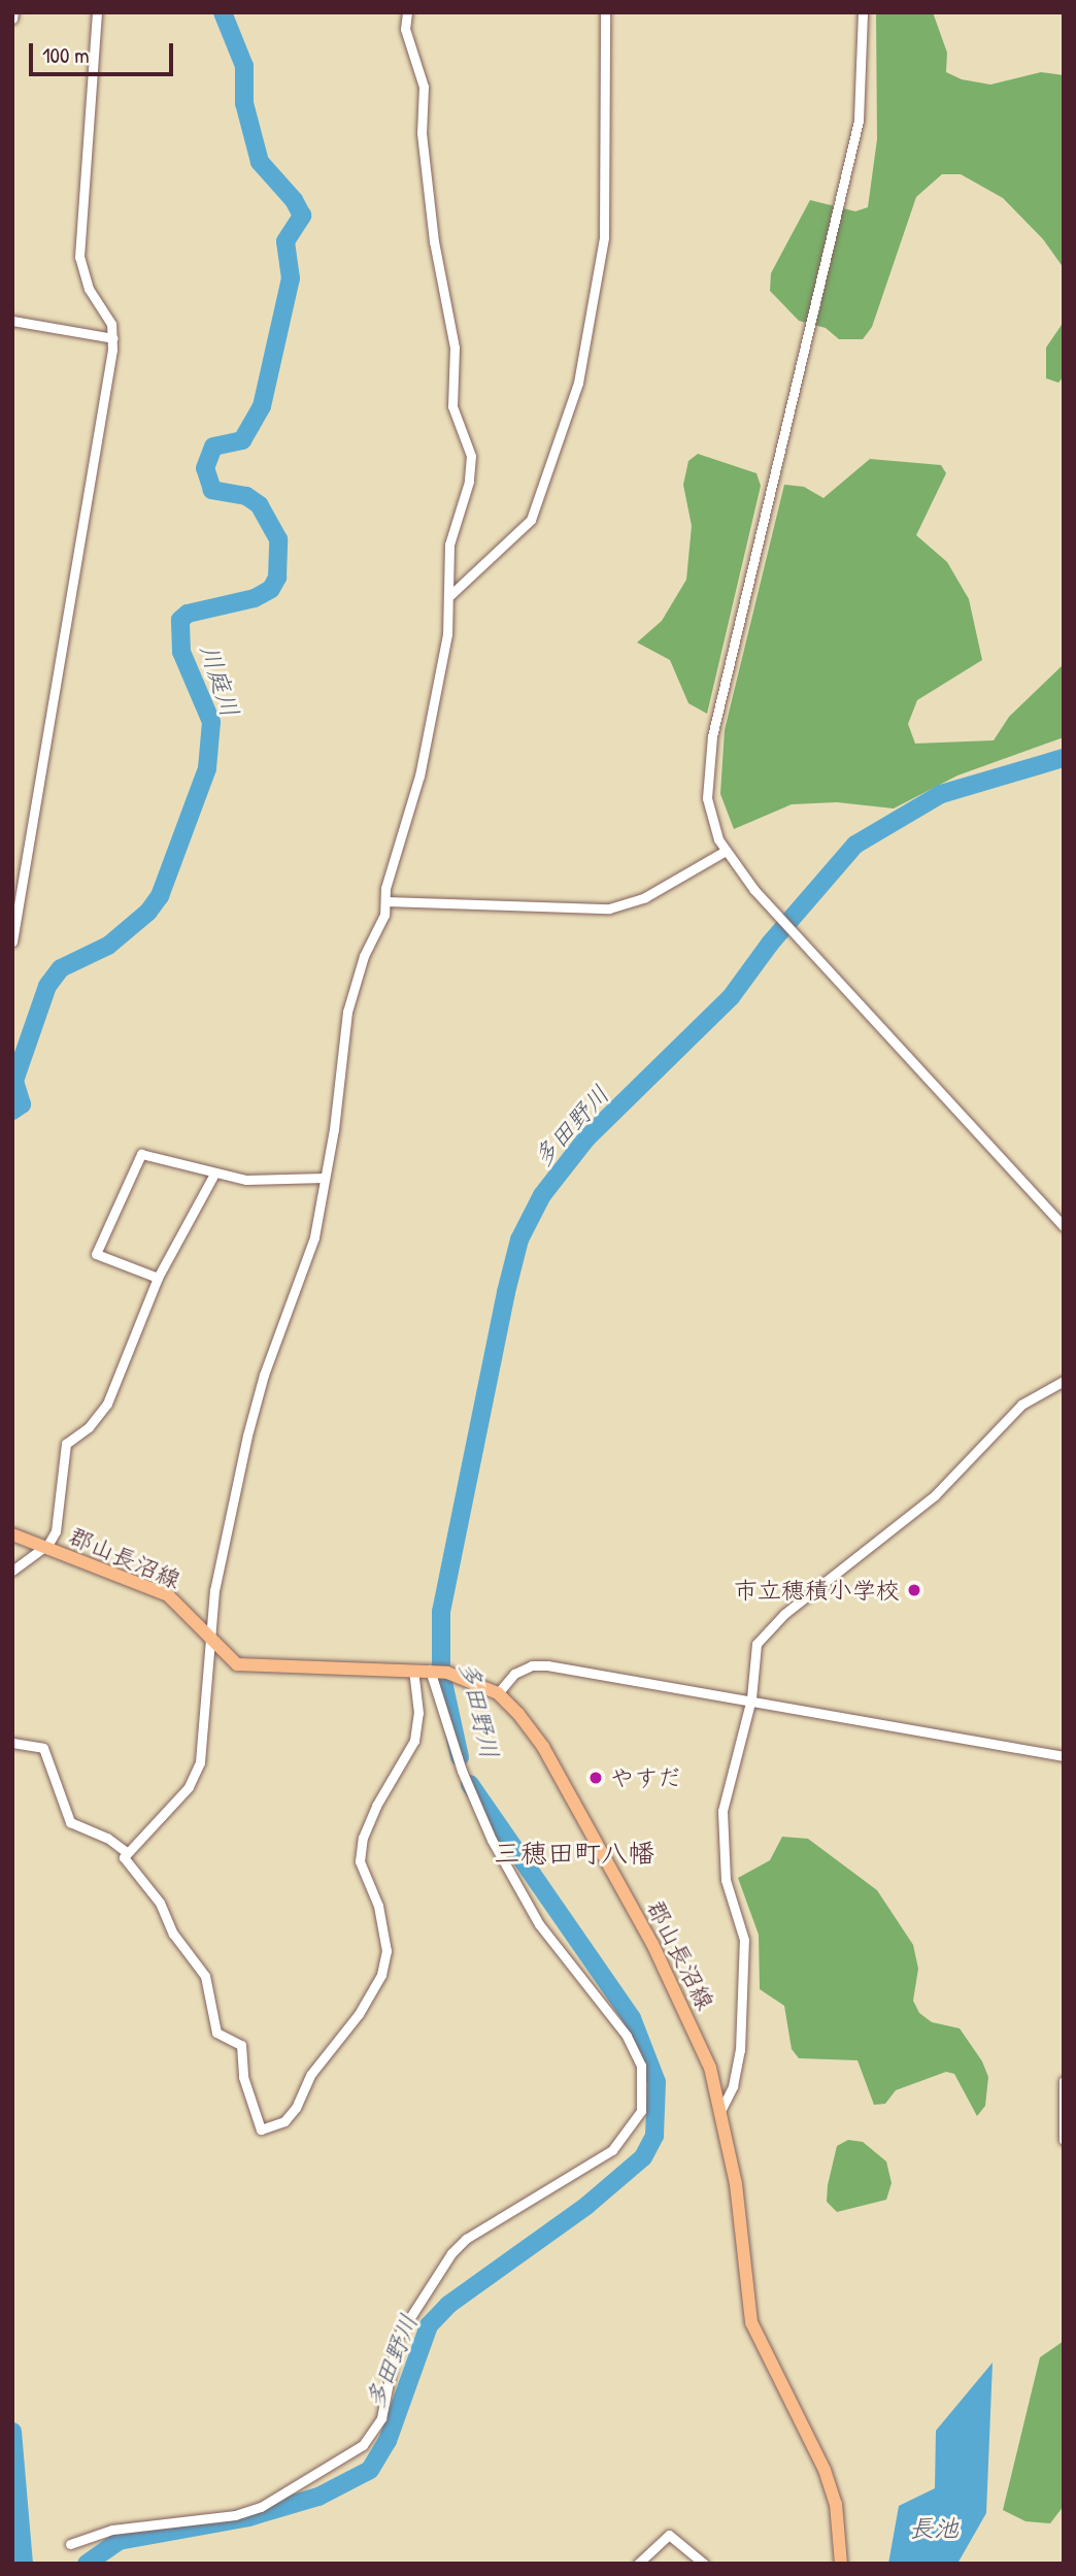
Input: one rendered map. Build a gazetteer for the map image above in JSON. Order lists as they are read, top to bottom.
{
  "streets": {
    "main road": ["郡山長沼線"]
  },
  "districts": ["三穂田町八幡"],
  "water": ["川庭川", "多田野川", "長池"],
  "places": ["市立穂積小学校", "やすだ"],
  "scale_bar": "100 m"
}
